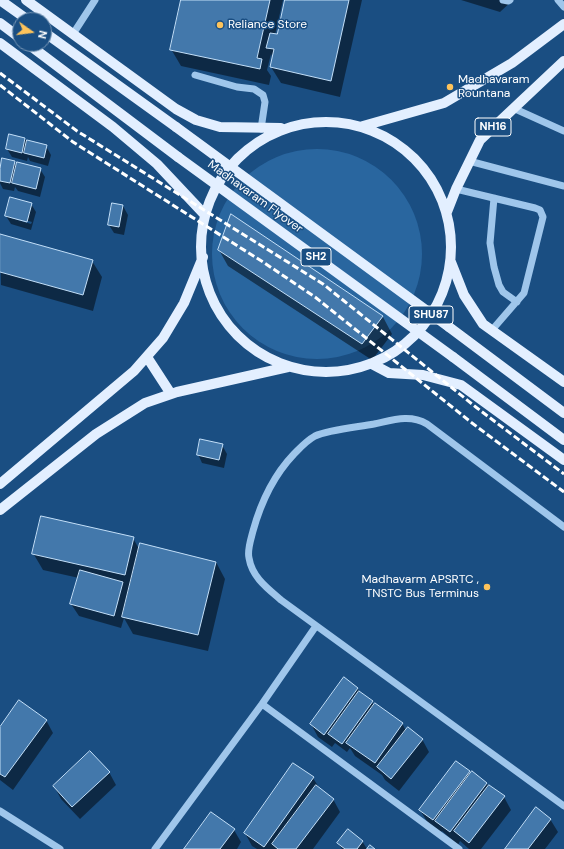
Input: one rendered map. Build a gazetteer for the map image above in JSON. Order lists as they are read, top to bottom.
{
  "streets": {
    "main road": [
      "NH16",
      "Madhavaram Flyover",
      "SH2",
      "SHU87"
    ]
  },
  "crossings": [
    ["NH16", "SHU87"]
  ],
  "places": ["Reliance Store", "Madhavaram Rountana", "Madhavarm APSRTC , TNSTC Bus Terminus"],
  "north": "right"
}
